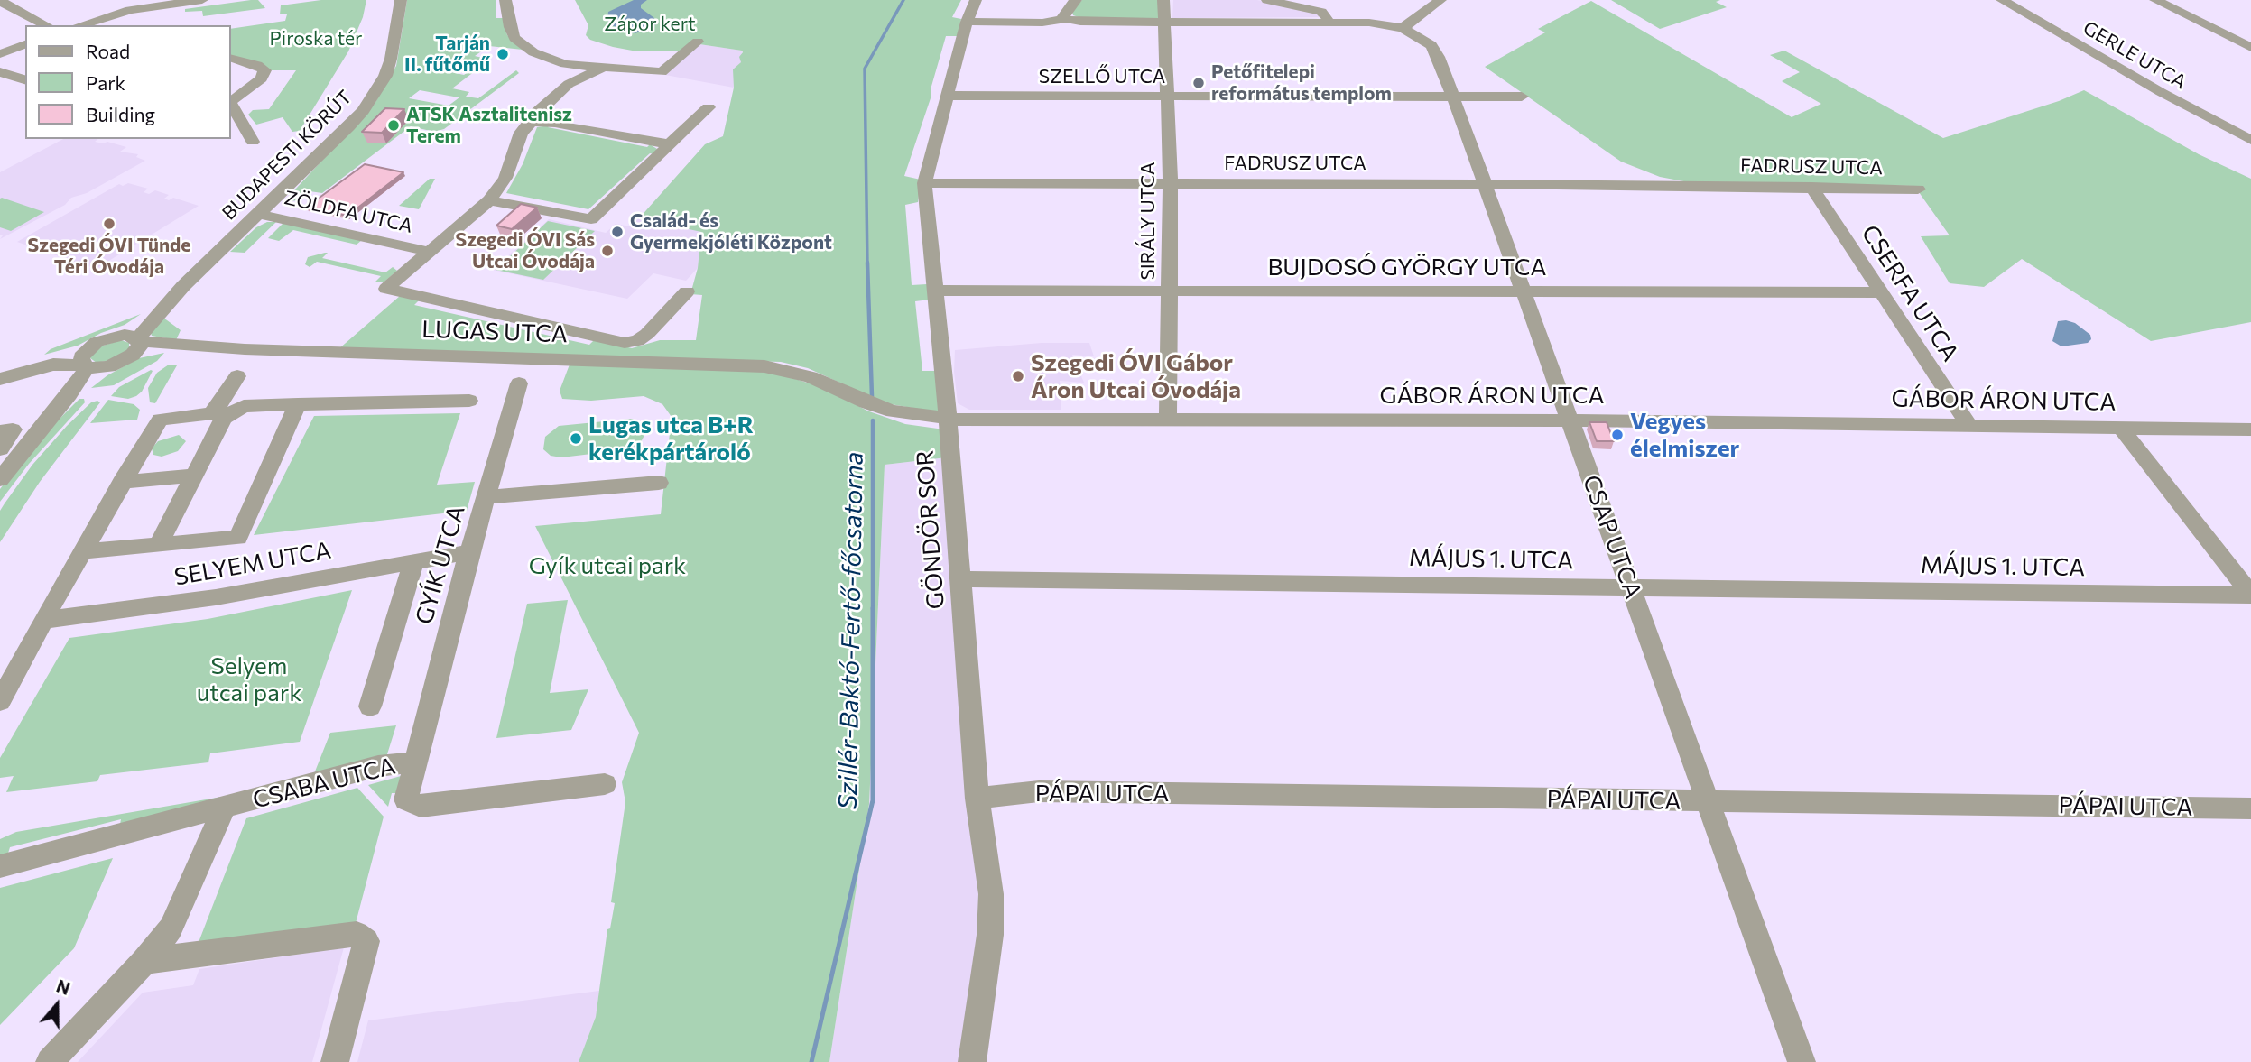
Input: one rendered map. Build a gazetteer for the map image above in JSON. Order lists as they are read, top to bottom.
{
  "streets": {
    "street": [
      "GERLE UTCA",
      "SZELLŐ UTCA",
      "BUDAPESTI KÖRÚT",
      "FADRUSZ UTCA",
      "ZÖLDFA UTCA",
      "SIRÁLY UTCA",
      "BUJDOSÓ GYÖRGY UTCA",
      "CSERFA UTCA",
      "LUGAS UTCA",
      "GÁBOR ÁRON UTCA",
      "GÖNDÖR SOR",
      "CSAP UTCA",
      "MÁJUS 1. UTCA",
      "SELYEM UTCA",
      "GYÍK UTCA",
      "CSABA UTCA",
      "PÁPAI UTCA"
    ]
  },
  "crossings": [
    ["SZELLŐ UTCA", "SIRÁLY UTCA"],
    ["SZELLŐ UTCA", "GÖNDÖR SOR"],
    ["SZELLŐ UTCA", "CSAP UTCA"],
    ["BUDAPESTI KÖRÚT", "ZÖLDFA UTCA"],
    ["BUDAPESTI KÖRÚT", "LUGAS UTCA"],
    ["FADRUSZ UTCA", "SIRÁLY UTCA"],
    ["FADRUSZ UTCA", "CSERFA UTCA"],
    ["FADRUSZ UTCA", "GÖNDÖR SOR"],
    ["FADRUSZ UTCA", "CSAP UTCA"],
    ["ZÖLDFA UTCA", "LUGAS UTCA"],
    ["SIRÁLY UTCA", "BUJDOSÓ GYÖRGY UTCA"],
    ["SIRÁLY UTCA", "GÁBOR ÁRON UTCA"],
    ["BUJDOSÓ GYÖRGY UTCA", "CSERFA UTCA"],
    ["BUJDOSÓ GYÖRGY UTCA", "GÖNDÖR SOR"],
    ["BUJDOSÓ GYÖRGY UTCA", "CSAP UTCA"],
    ["CSERFA UTCA", "GÁBOR ÁRON UTCA"],
    ["LUGAS UTCA", "GÁBOR ÁRON UTCA"],
    ["GÁBOR ÁRON UTCA", "GÖNDÖR SOR"],
    ["GÁBOR ÁRON UTCA", "CSAP UTCA"],
    ["GÖNDÖR SOR", "MÁJUS 1. UTCA"],
    ["GÖNDÖR SOR", "PÁPAI UTCA"],
    ["CSAP UTCA", "MÁJUS 1. UTCA"],
    ["CSAP UTCA", "PÁPAI UTCA"],
    ["SELYEM UTCA", "GYÍK UTCA"],
    ["GYÍK UTCA", "CSABA UTCA"]
  ],
  "water": ["Szillér-Baktó-Fertő-főcsatorna"],
  "parks": [
    "Zápor kert",
    "Piroska tér",
    "Gyík utcai park",
    "Selyem utcai park"
  ],
  "places": [
    "Tarján II. fűtőmű",
    "Petőfitelepi református templom",
    "ATSK Asztalitenisz Terem",
    "Szegedi ÓVI Tünde Téri Óvodája",
    "Család- és Gyermekjóléti Központ",
    "Szegedi ÓVI Sás Utcai Óvodája",
    "Szegedi ÓVI Gábor Áron Utcai Óvodája",
    "Vegyes élelmiszer",
    "Lugas utca B+R kerékpártároló"
  ],
  "legend": ["Road", "Park", "Building"],
  "north": "top"
}
